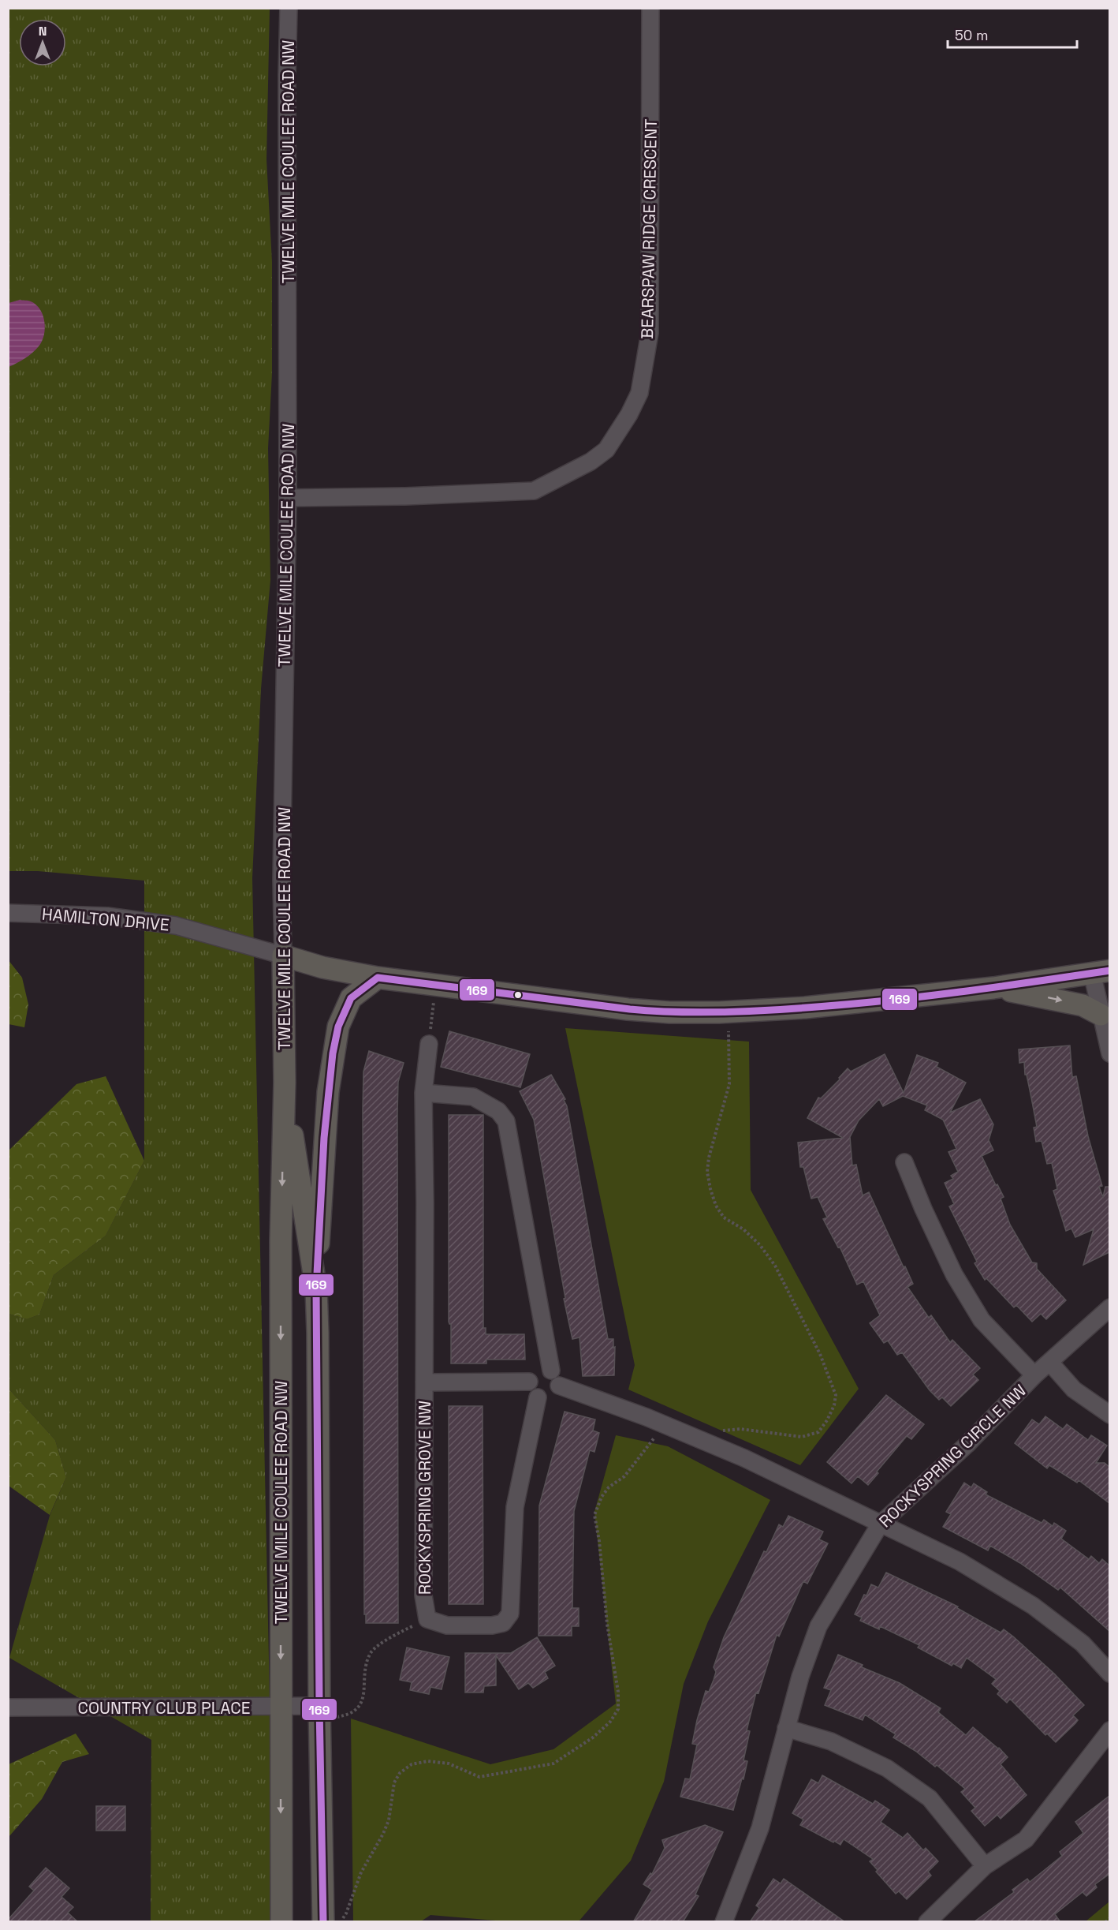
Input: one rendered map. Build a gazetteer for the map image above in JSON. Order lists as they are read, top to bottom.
{
  "streets": {
    "main road": ["TWELVE MILE COULEE ROAD NW"],
    "street": [
      "BEARSPAW RIDGE CRESCENT",
      "HAMILTON DRIVE",
      "ROCKYSPRING CIRCLE NW",
      "ROCKYSPRING GROVE NW",
      "COUNTRY CLUB PLACE"
    ]
  },
  "crossings": [
    ["TWELVE MILE COULEE ROAD NW", "BEARSPAW RIDGE CRESCENT"],
    ["TWELVE MILE COULEE ROAD NW", "HAMILTON DRIVE"],
    ["TWELVE MILE COULEE ROAD NW", "COUNTRY CLUB PLACE"]
  ],
  "lines": ["transit line 169"],
  "scale_bar": "50 m",
  "north": "top"
}
